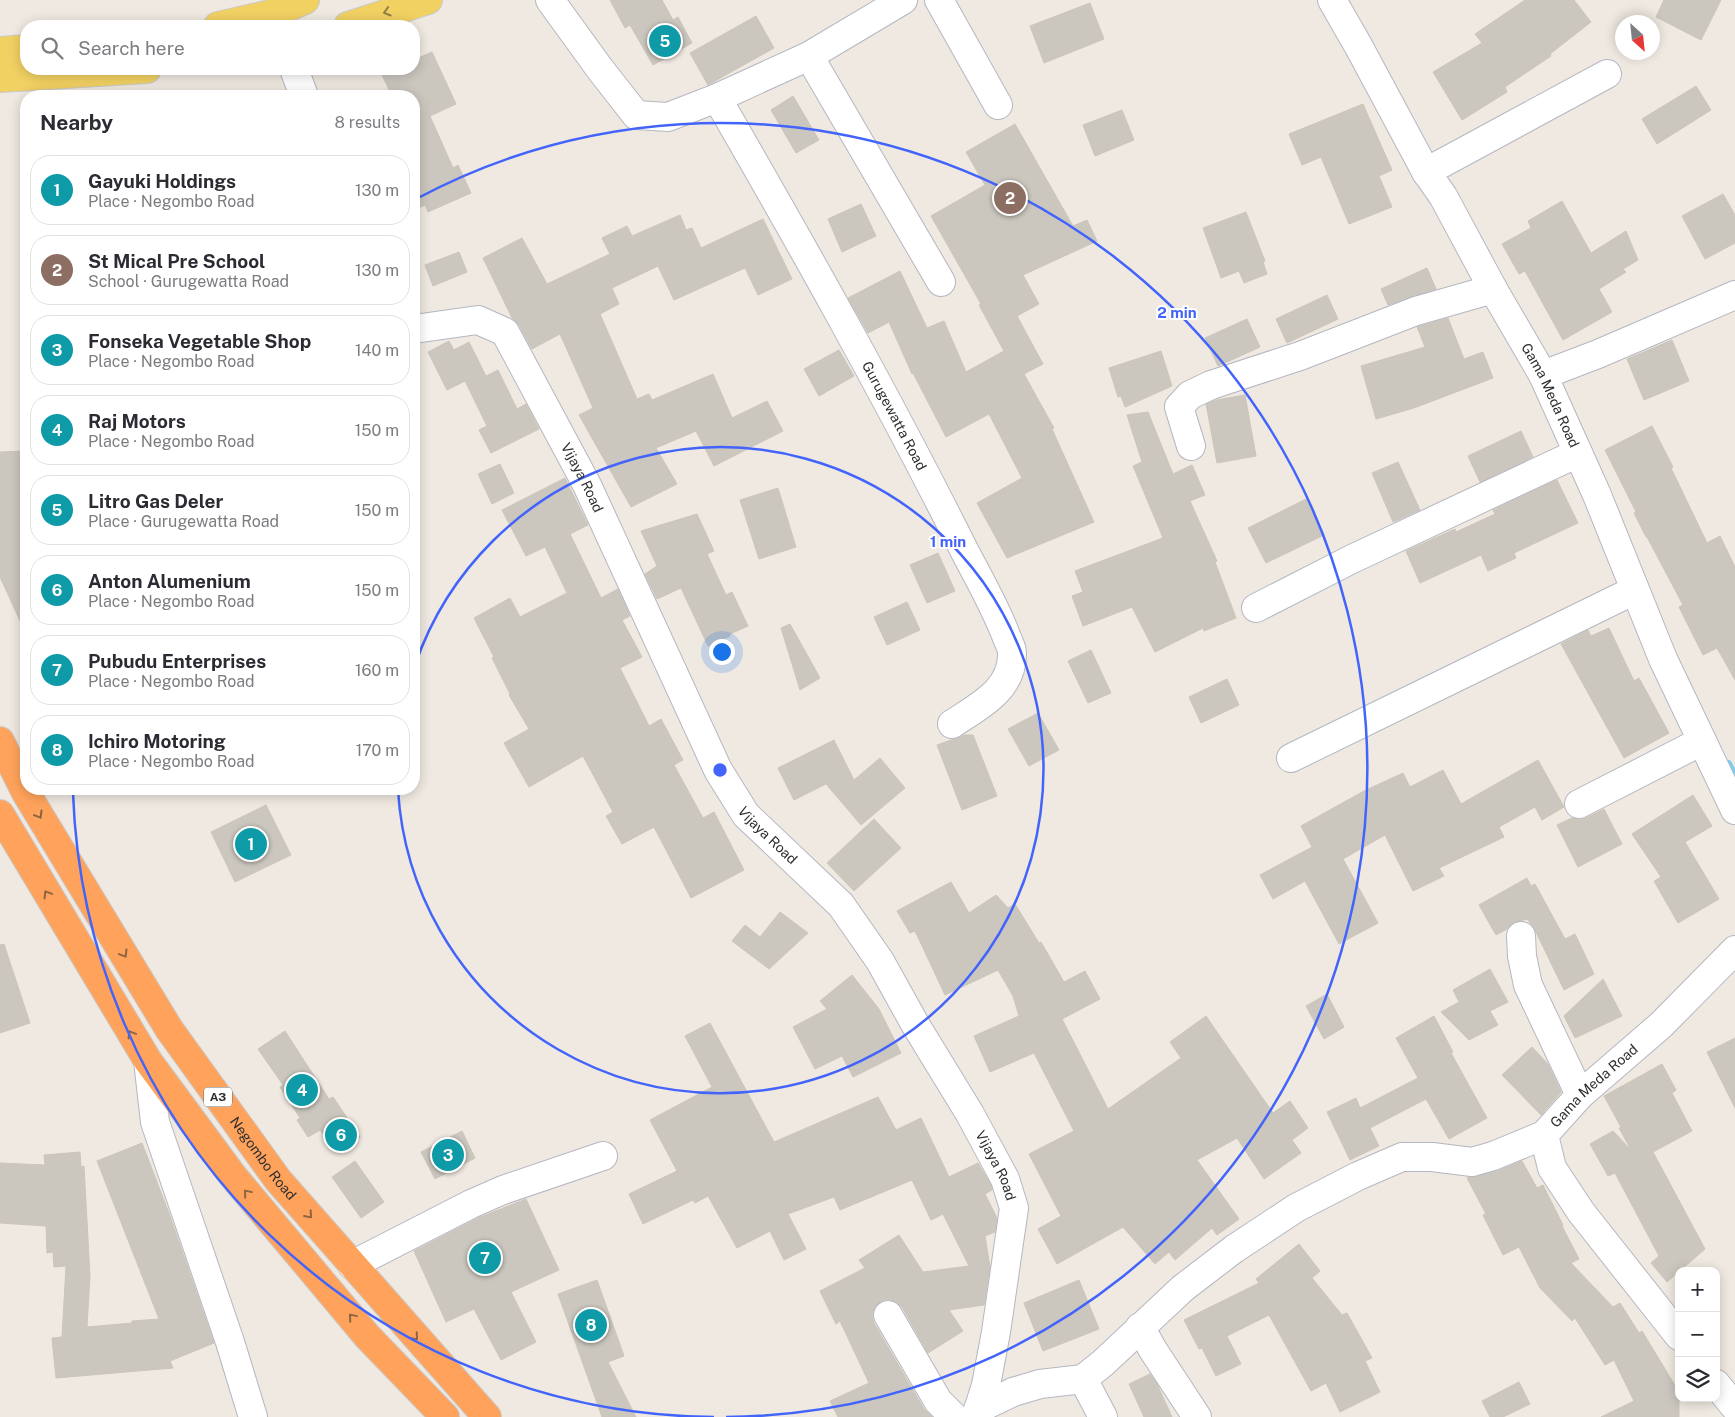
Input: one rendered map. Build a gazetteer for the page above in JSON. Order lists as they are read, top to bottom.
{
  "streets": {
    "highway": ["A3", "Negombo Road"],
    "street": ["Gama Meda Road", "Gurugewatta Road", "Vijaya Road"]
  },
  "north": "bottom right",
  "page": {
    "search": "Search here",
    "pins": [
      "5",
      "2",
      "1",
      "4",
      "6",
      "3",
      "7",
      "8"
    ],
    "heading": ["Nearby", "8 results"],
    "list": [
      {
        "mark": "1",
        "name": "Gayuki Holdings",
        "note": "Place · Negombo Road",
        "value": "130 m"
      },
      {
        "mark": "2",
        "name": "St Mical Pre School",
        "note": "School · Gurugewatta Road",
        "value": "130 m"
      },
      {
        "mark": "3",
        "name": "Fonseka Vegetable Shop",
        "note": "Place · Negombo Road",
        "value": "140 m"
      },
      {
        "mark": "4",
        "name": "Raj Motors",
        "note": "Place · Negombo Road",
        "value": "150 m"
      },
      {
        "mark": "5",
        "name": "Litro Gas Deler",
        "note": "Place · Gurugewatta Road",
        "value": "150 m"
      },
      {
        "mark": "6",
        "name": "Anton Alumenium",
        "note": "Place · Negombo Road",
        "value": "150 m"
      },
      {
        "mark": "7",
        "name": "Pubudu Enterprises",
        "note": "Place · Negombo Road",
        "value": "160 m"
      },
      {
        "mark": "8",
        "name": "Ichiro Motoring",
        "note": "Place · Negombo Road",
        "value": "170 m"
      }
    ],
    "map_buttons": ["+", "−"]
  },
  "rings": ["2 min", "1 min"]
}
